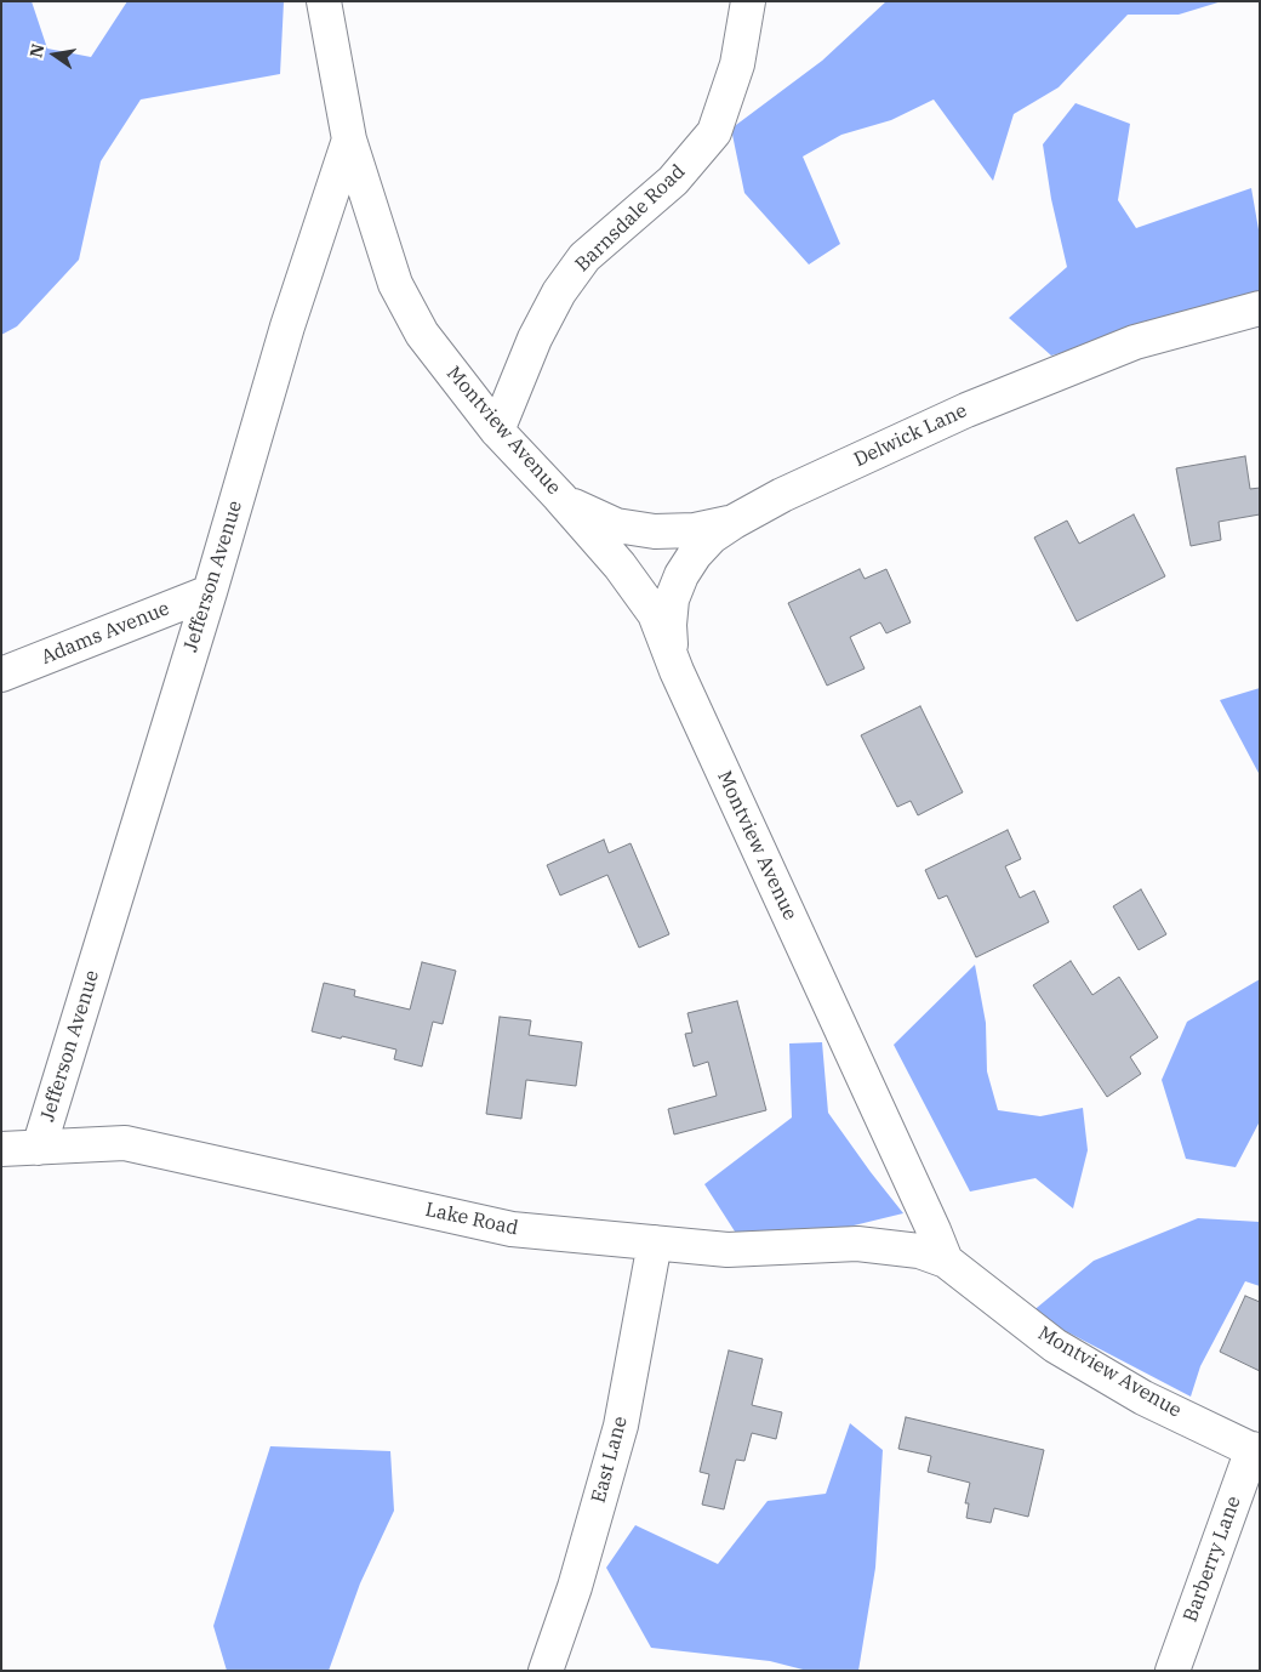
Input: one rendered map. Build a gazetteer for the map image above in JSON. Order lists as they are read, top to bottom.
{
  "streets": {
    "street": [
      "Barnsdale Road",
      "Montview Avenue",
      "Delwick Lane",
      "Jefferson Avenue",
      "Adams Avenue",
      "Lake Road",
      "East Lane",
      "Barberry Lane"
    ]
  },
  "crossings": [
    ["Barnsdale Road", "Montview Avenue"],
    ["Montview Avenue", "Delwick Lane"],
    ["Montview Avenue", "Jefferson Avenue"],
    ["Montview Avenue", "Lake Road"],
    ["Montview Avenue", "Barberry Lane"],
    ["Jefferson Avenue", "Adams Avenue"],
    ["Jefferson Avenue", "Lake Road"],
    ["Lake Road", "East Lane"]
  ],
  "north": "left"
}
